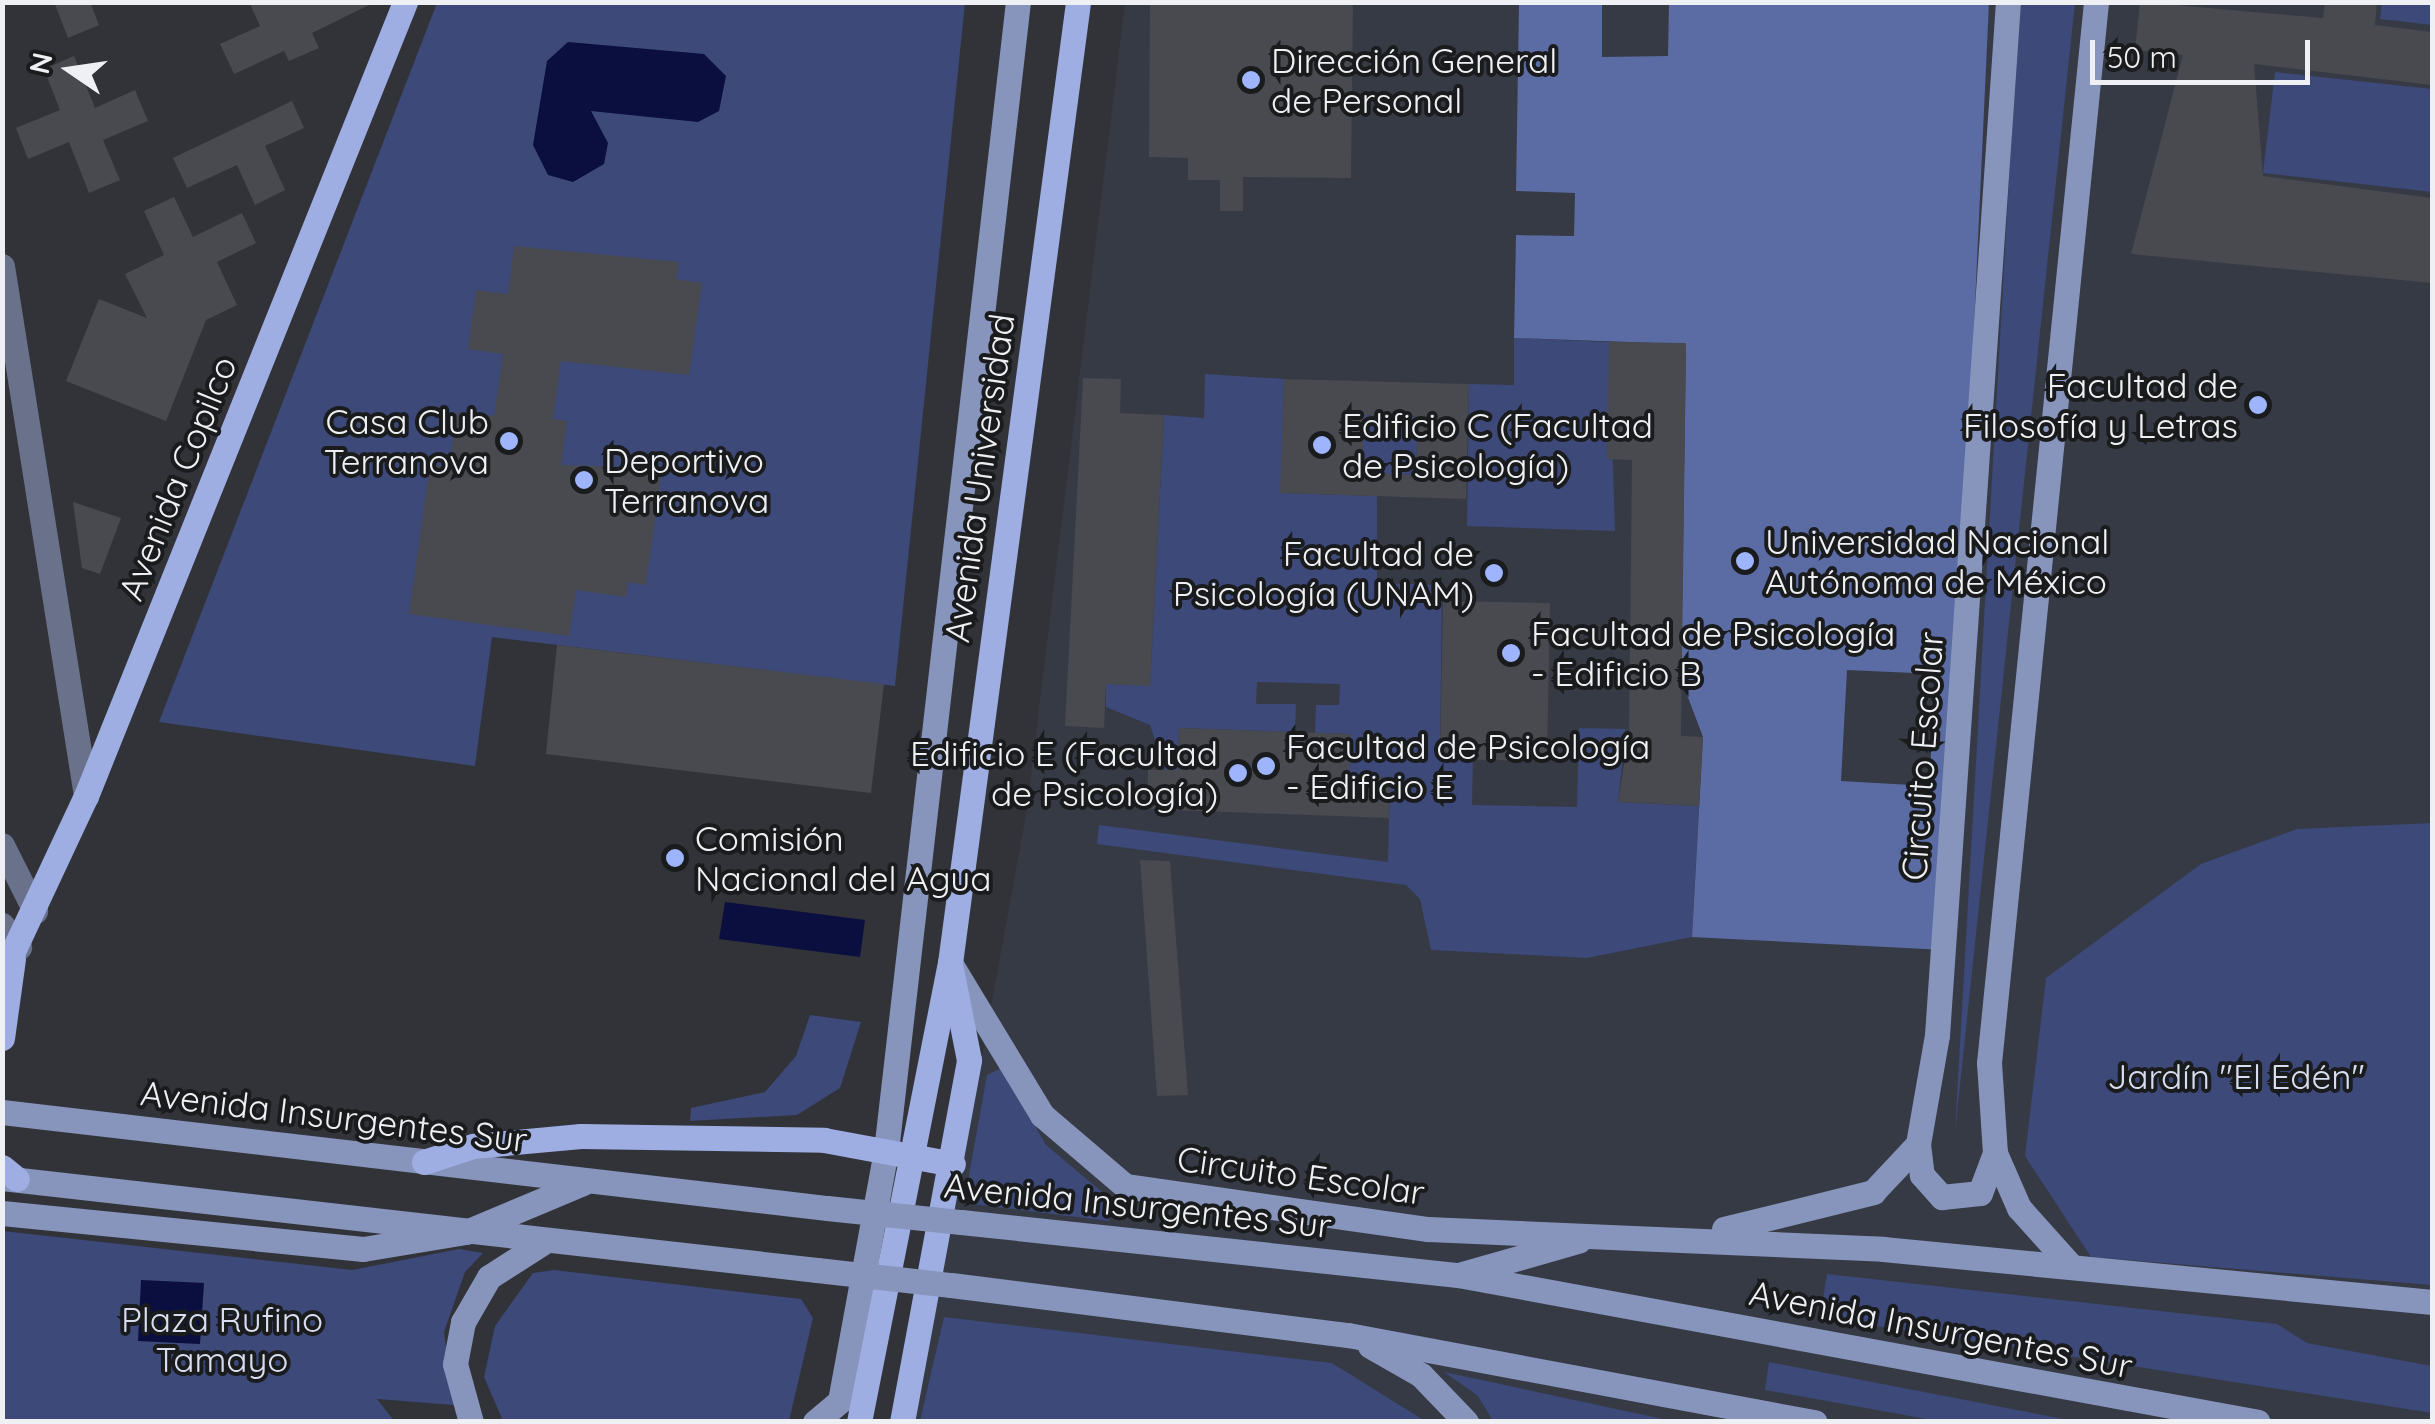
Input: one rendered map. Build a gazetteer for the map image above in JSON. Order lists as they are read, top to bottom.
{
  "streets": {
    "main road": [
      "Avenida Copilco",
      "Avenida Universidad",
      "Circuito Escolar",
      "Avenida Insurgentes Sur"
    ]
  },
  "crossings": [
    ["Avenida Universidad", "Circuito Escolar"]
  ],
  "parks": ["Jardín \"El Edén\"", "Plaza Rufino Tamayo"],
  "places": [
    "Dirección General de Personal",
    "Facultad de Filosofía y Letras",
    "Casa Club Terranova",
    "Edificio C (Facultad de Psicología)",
    "Deportivo Terranova",
    "Universidad Nacional Autónoma de México",
    "Facultad de Psicología (UNAM)",
    "Facultad de Psicología - Edificio B",
    "Facultad de Psicología - Edificio E",
    "Edificio E (Facultad de Psicología)",
    "Comisión Nacional del Agua"
  ],
  "scale_bar": "50 m",
  "north": "left"
}
